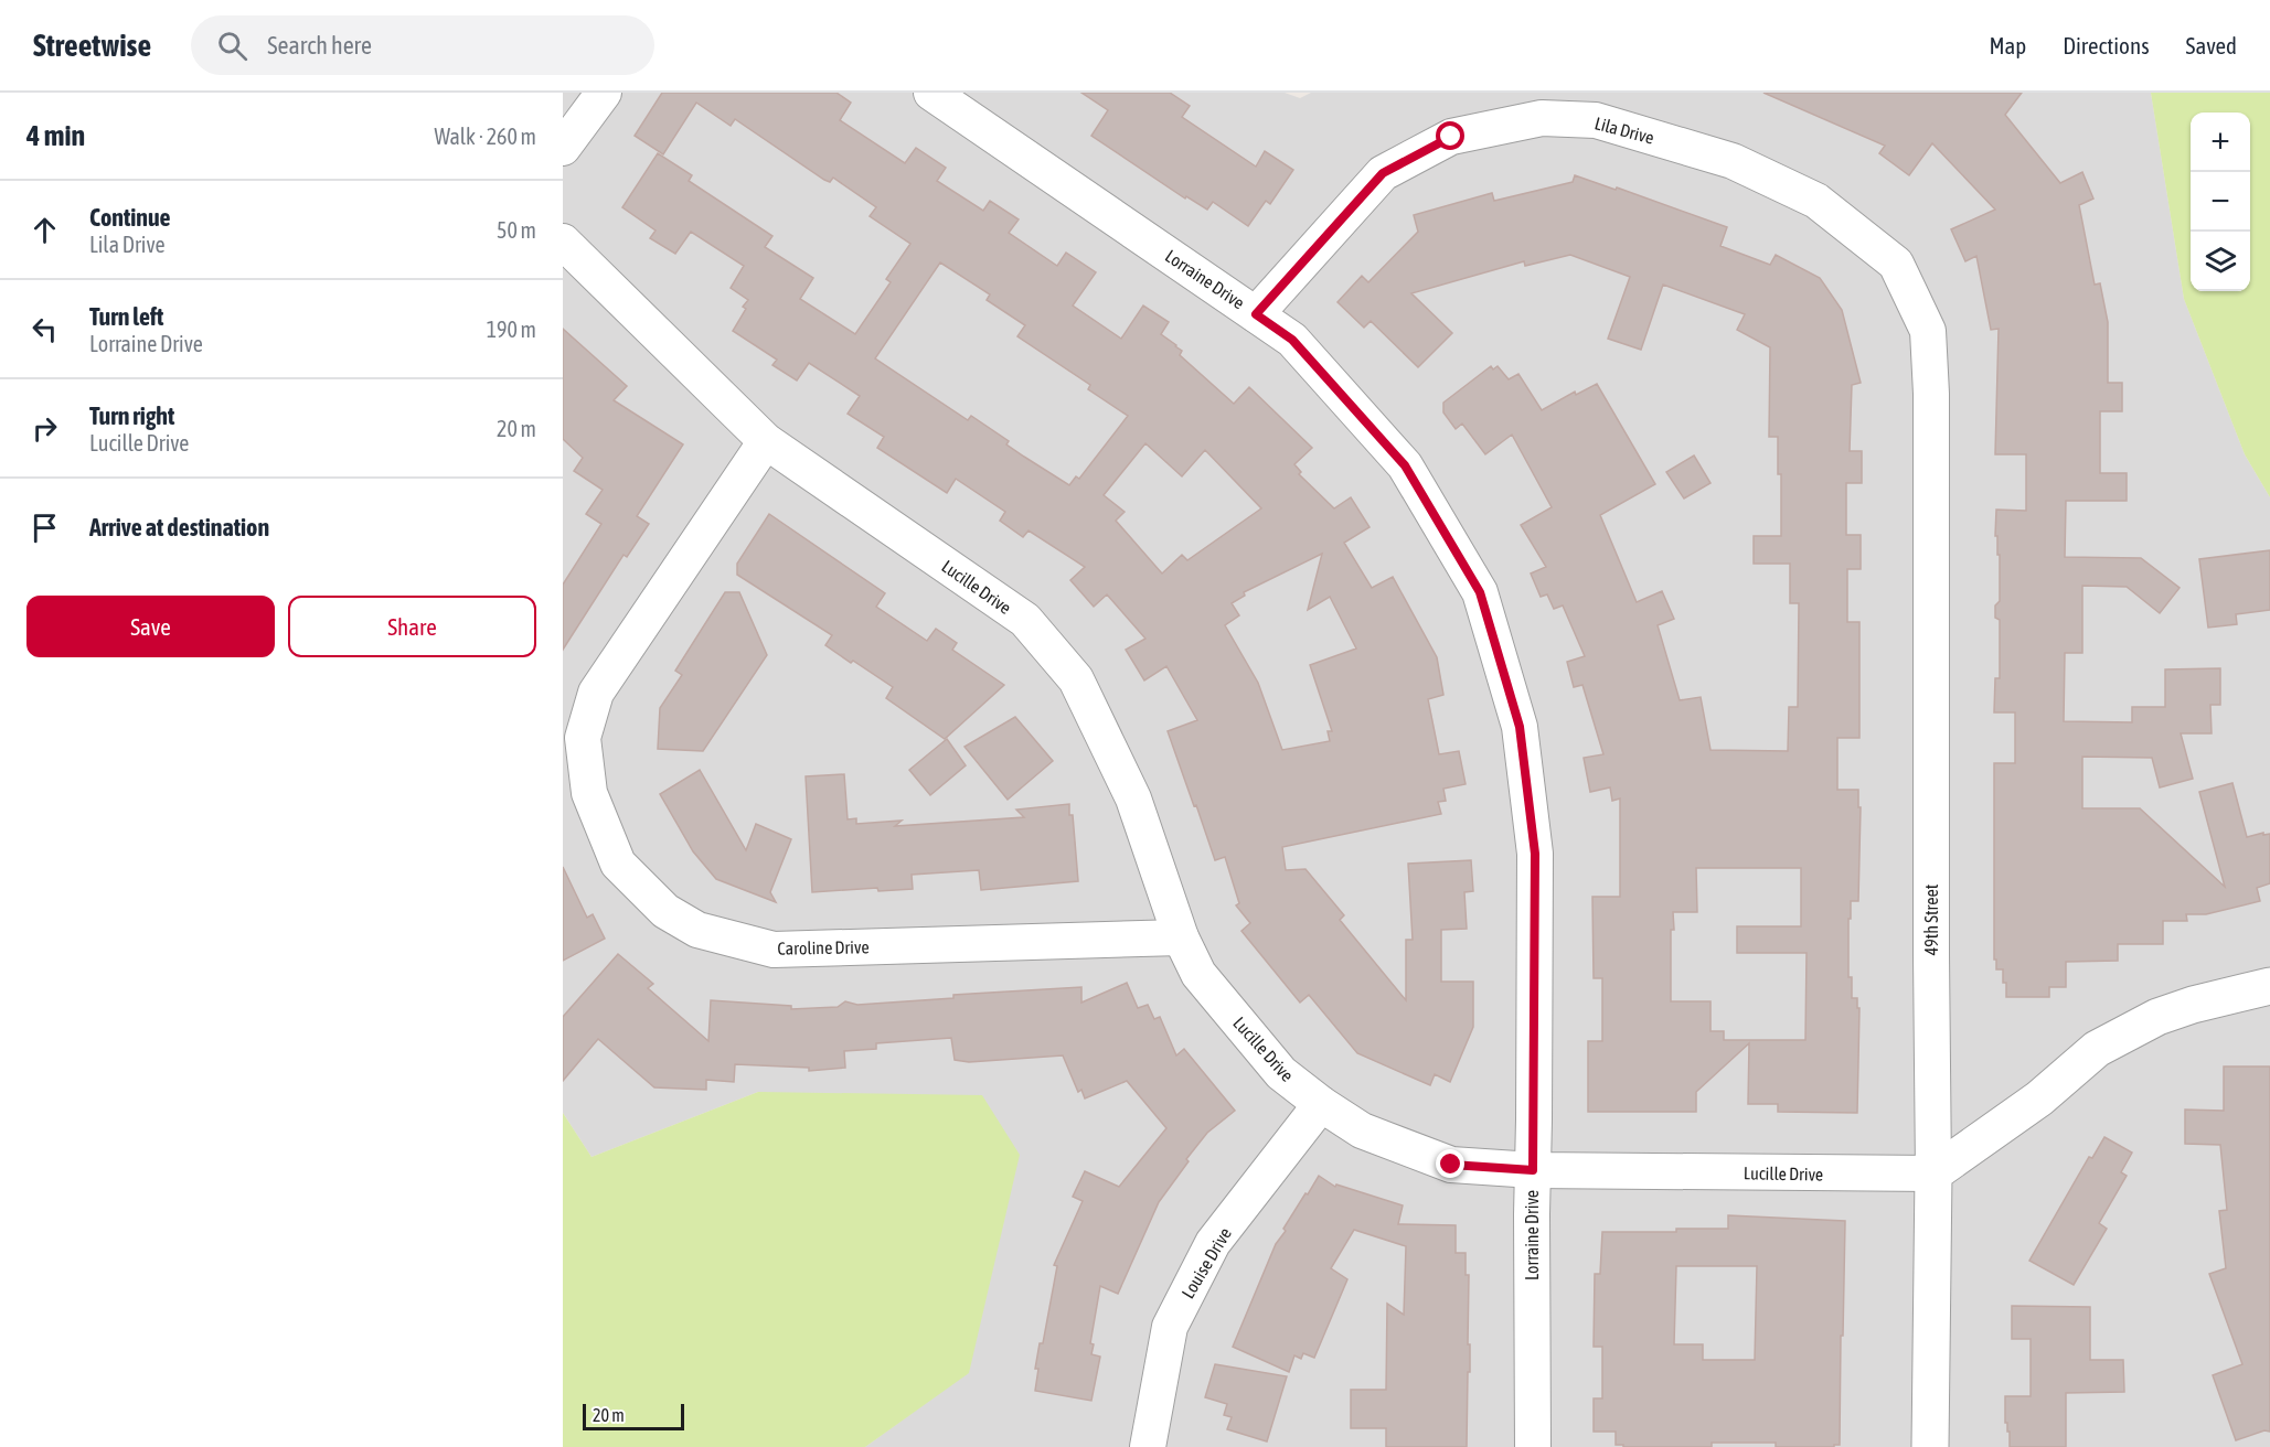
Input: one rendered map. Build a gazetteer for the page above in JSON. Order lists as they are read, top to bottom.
{
  "streets": {
    "street": [
      "Lila Drive",
      "Lorraine Drive",
      "Lucille Drive",
      "49th Street",
      "Caroline Drive",
      "Louise Drive"
    ]
  },
  "crossings": [
    ["Lila Drive", "Lorraine Drive"],
    ["Lila Drive", "49th Street"],
    ["Lorraine Drive", "Lucille Drive"],
    ["Lucille Drive", "49th Street"],
    ["Lucille Drive", "Caroline Drive"],
    ["Lucille Drive", "Louise Drive"]
  ],
  "scale_bar": "20 m",
  "page": {
    "header": "Streetwise",
    "search": "Search here",
    "nav": ["Map", "Directions", "Saved"],
    "heading": ["4 min", "Walk · 260 m"],
    "map_buttons": ["+", "−"],
    "list": [
      ["Continue", "Lila Drive", "50 m"],
      ["Turn left", "Lorraine Drive", "190 m"],
      ["Turn right", "Lucille Drive", "20 m"],
      "Arrive at destination"
    ],
    "buttons": ["Save", "Share"],
    "scale": "20 m"
  }
}
